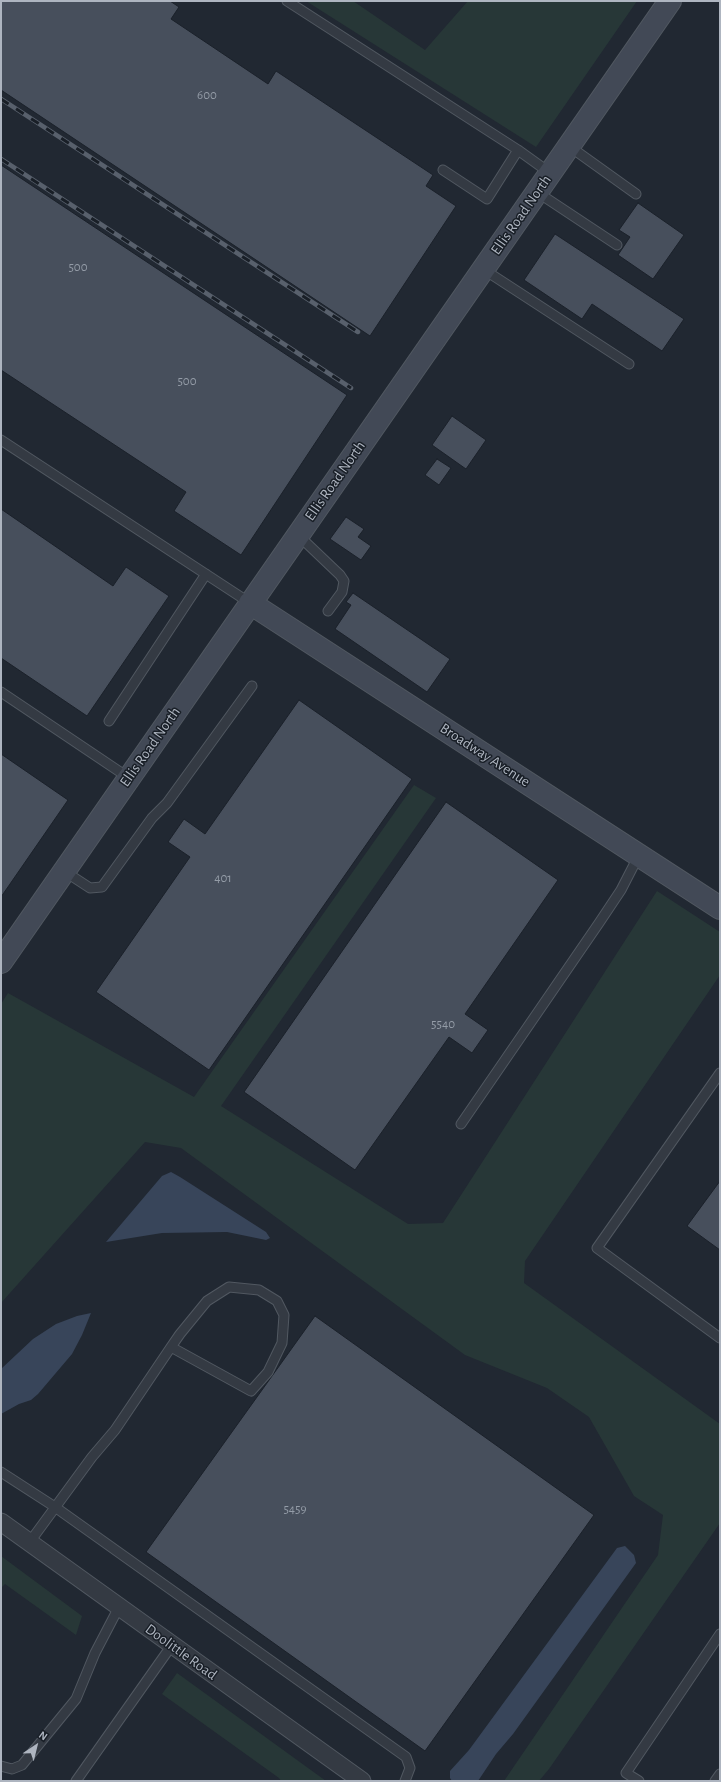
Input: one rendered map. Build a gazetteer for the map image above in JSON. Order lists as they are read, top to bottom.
{
  "streets": {
    "street": ["Ellis Road North", "Broadway Avenue", "Doolittle Road"]
  },
  "crossings": [
    ["Ellis Road North", "Broadway Avenue"]
  ],
  "house_numbers": [
    "600",
    "500",
    "500",
    "401",
    "5540",
    "5459"
  ],
  "north": "top right"
}
